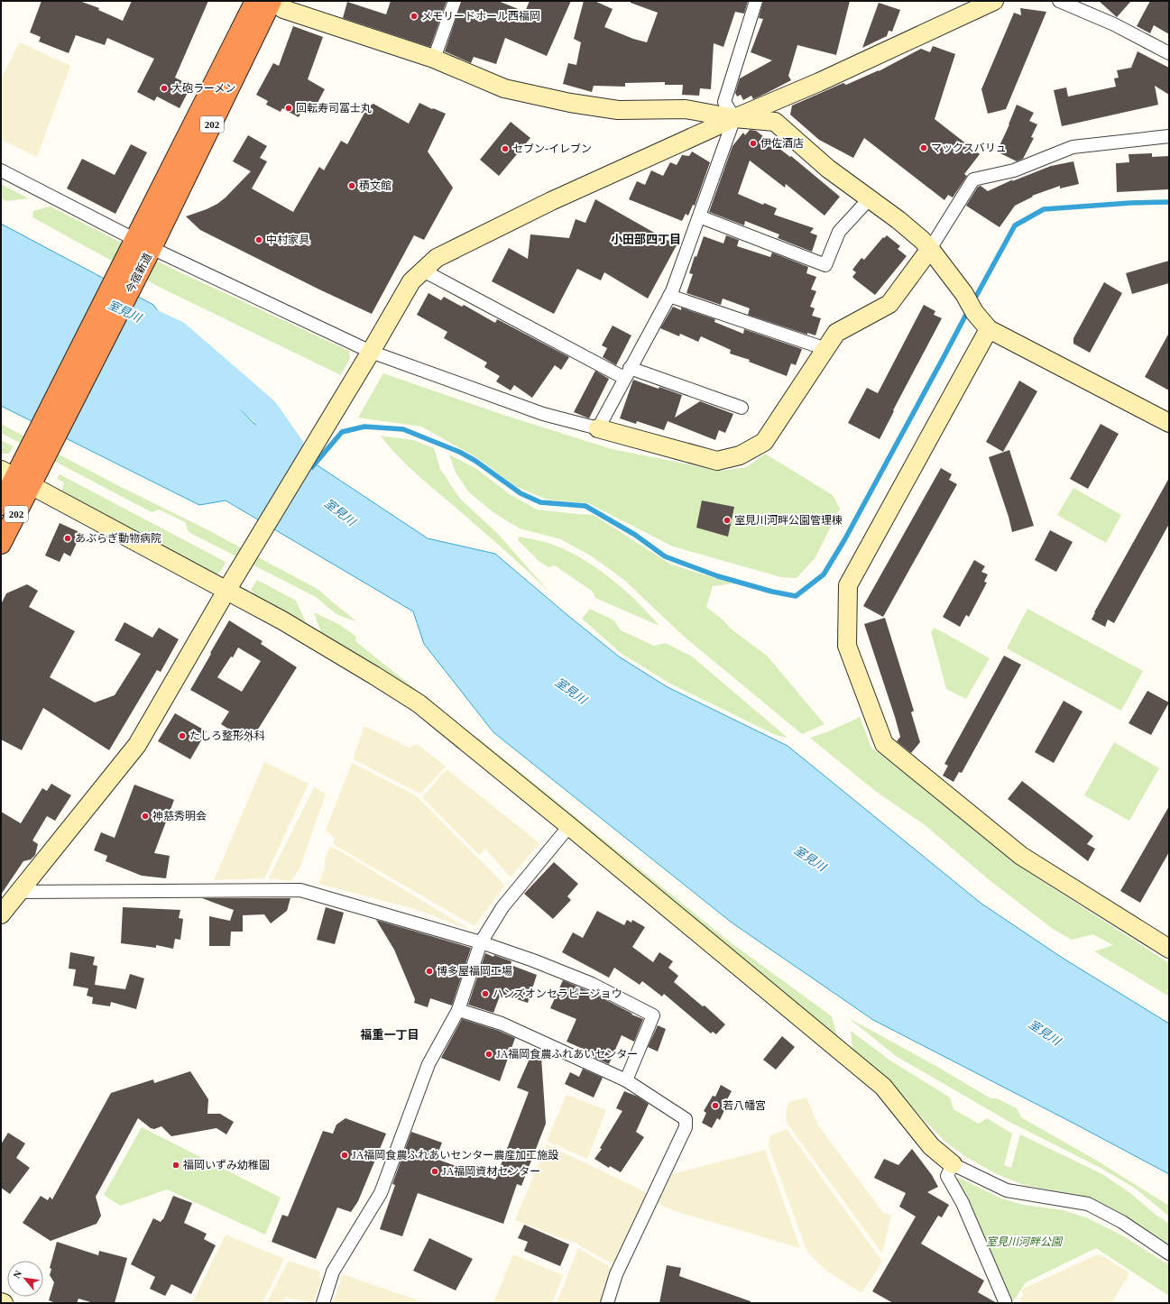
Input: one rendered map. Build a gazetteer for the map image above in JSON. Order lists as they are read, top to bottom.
{
  "streets": {
    "highway": ["202", "今宿新道"]
  },
  "districts": ["小田部四丁目", "福重一丁目"],
  "water": ["室見川"],
  "parks": ["室見川河畔公園"],
  "places": [
    "メモリードホール西福岡",
    "大砲ラーメン",
    "回転寿司冨士丸",
    "伊佐酒店",
    "マックスバリュ",
    "セブン-イレブン",
    "積文館",
    "中村家具",
    "室見川河畔公園管理棟",
    "あぶらぎ動物病院",
    "たしろ整形外科",
    "神慈秀明会",
    "博多屋福岡工場",
    "ハンズオンセラピージョウ",
    "JA福岡食農ふれあいセンター",
    "若八幡宮",
    "JA福岡食農ふれあいセンター農産加工施設",
    "福岡いずみ幼稚園",
    "JA福岡資材センター"
  ],
  "north": "top left"
}
